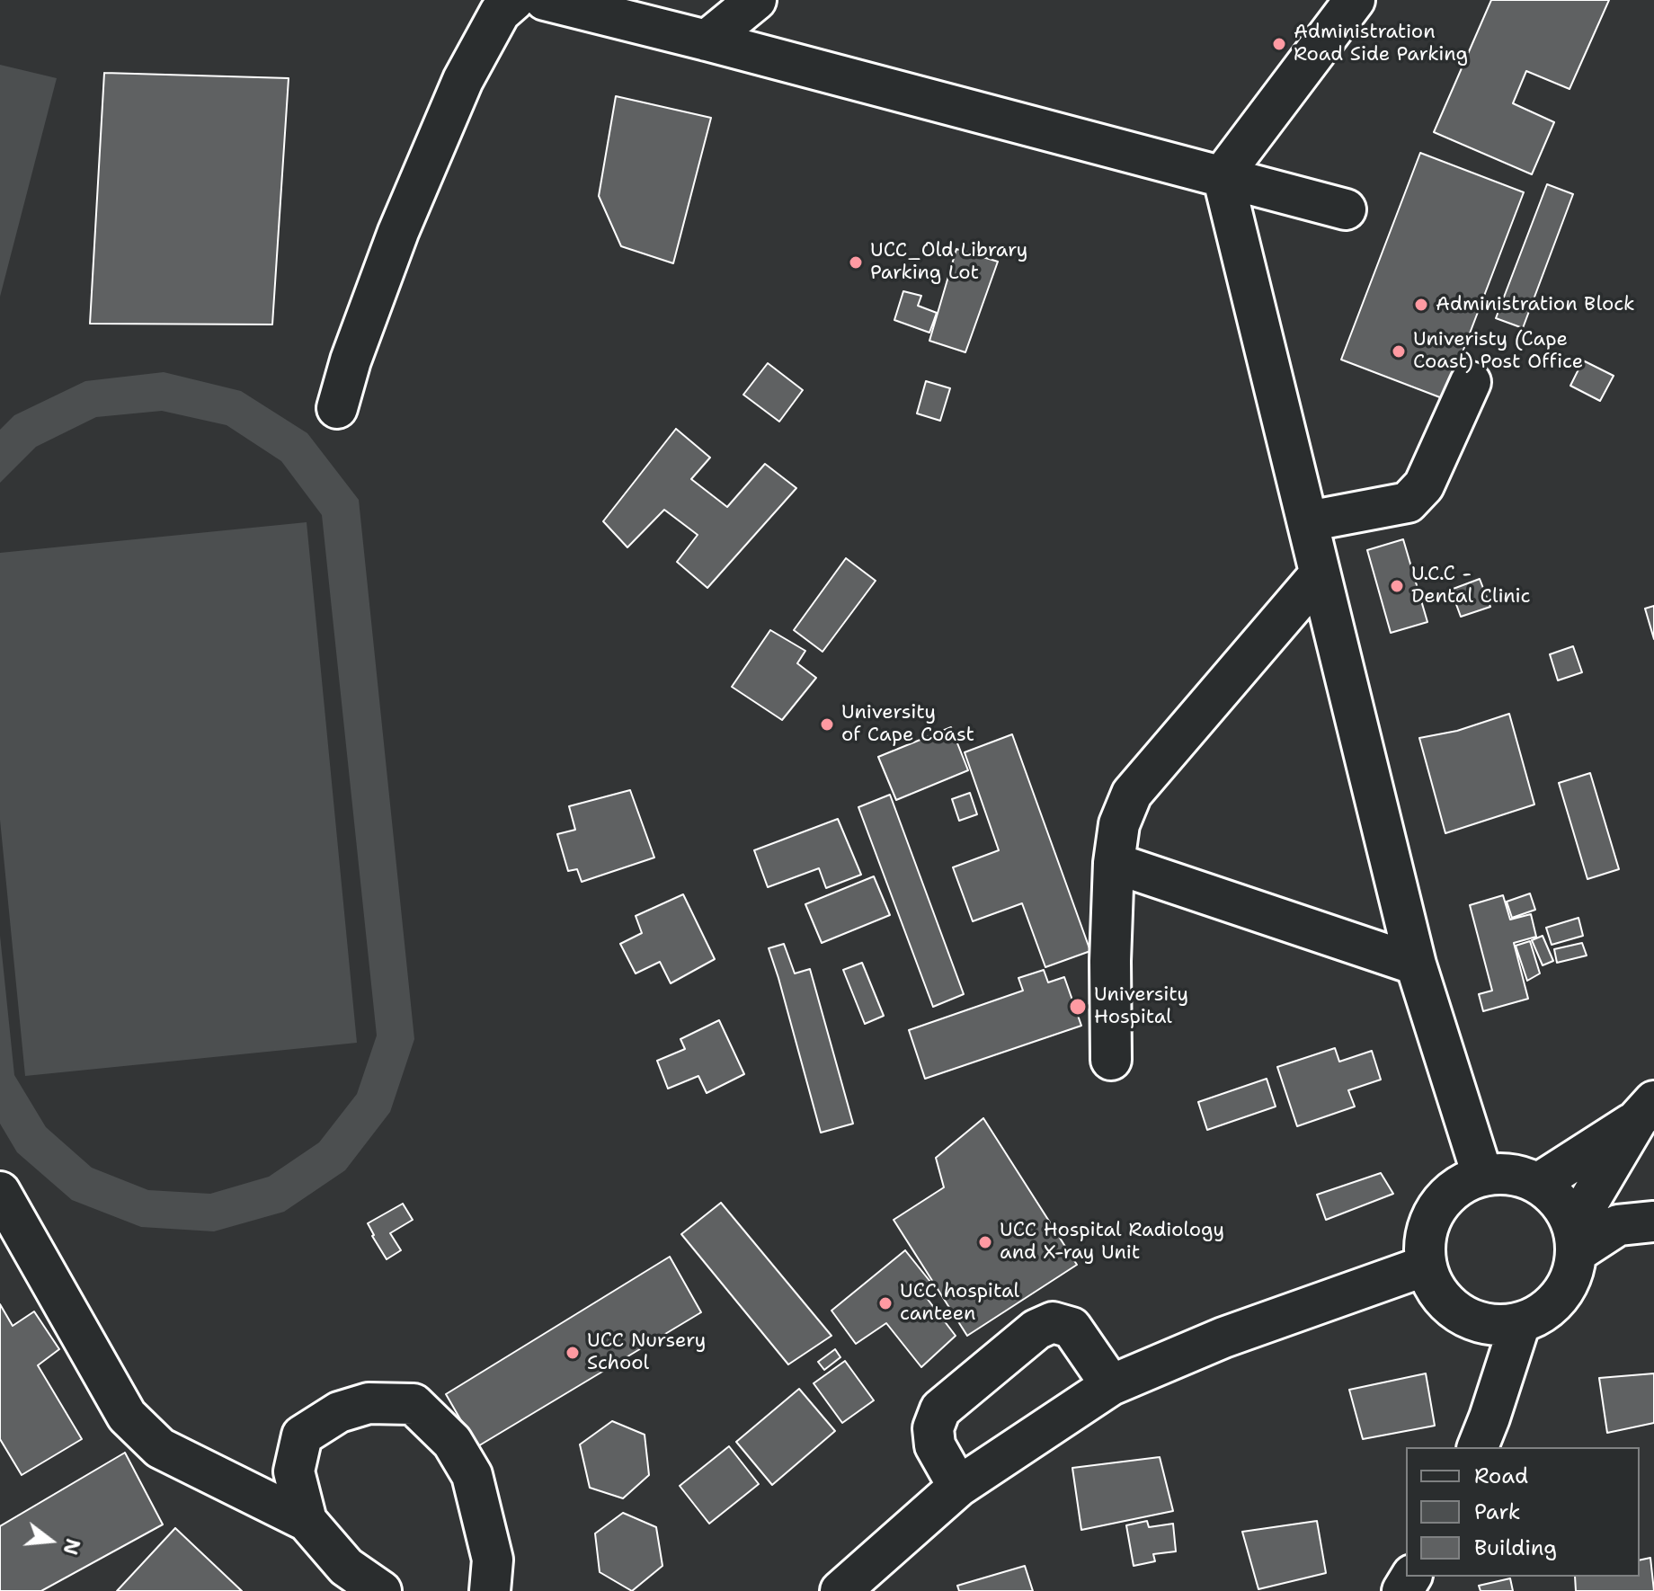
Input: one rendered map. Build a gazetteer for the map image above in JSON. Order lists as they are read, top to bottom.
{
  "places": [
    "Administration Road Side Parking",
    "UCC_Old Library Parking Lot",
    "Administration Block",
    "Univeristy (Cape Coast) Post Office",
    "U.C.C - Dental Clinic",
    "University of Cape Coast",
    "University Hospital",
    "UCC Hospital Radiology and X-ray Unit",
    "UCC hospital canteen",
    "UCC Nursery School"
  ],
  "legend": ["Road", "Park", "Building"],
  "north": "right"
}
